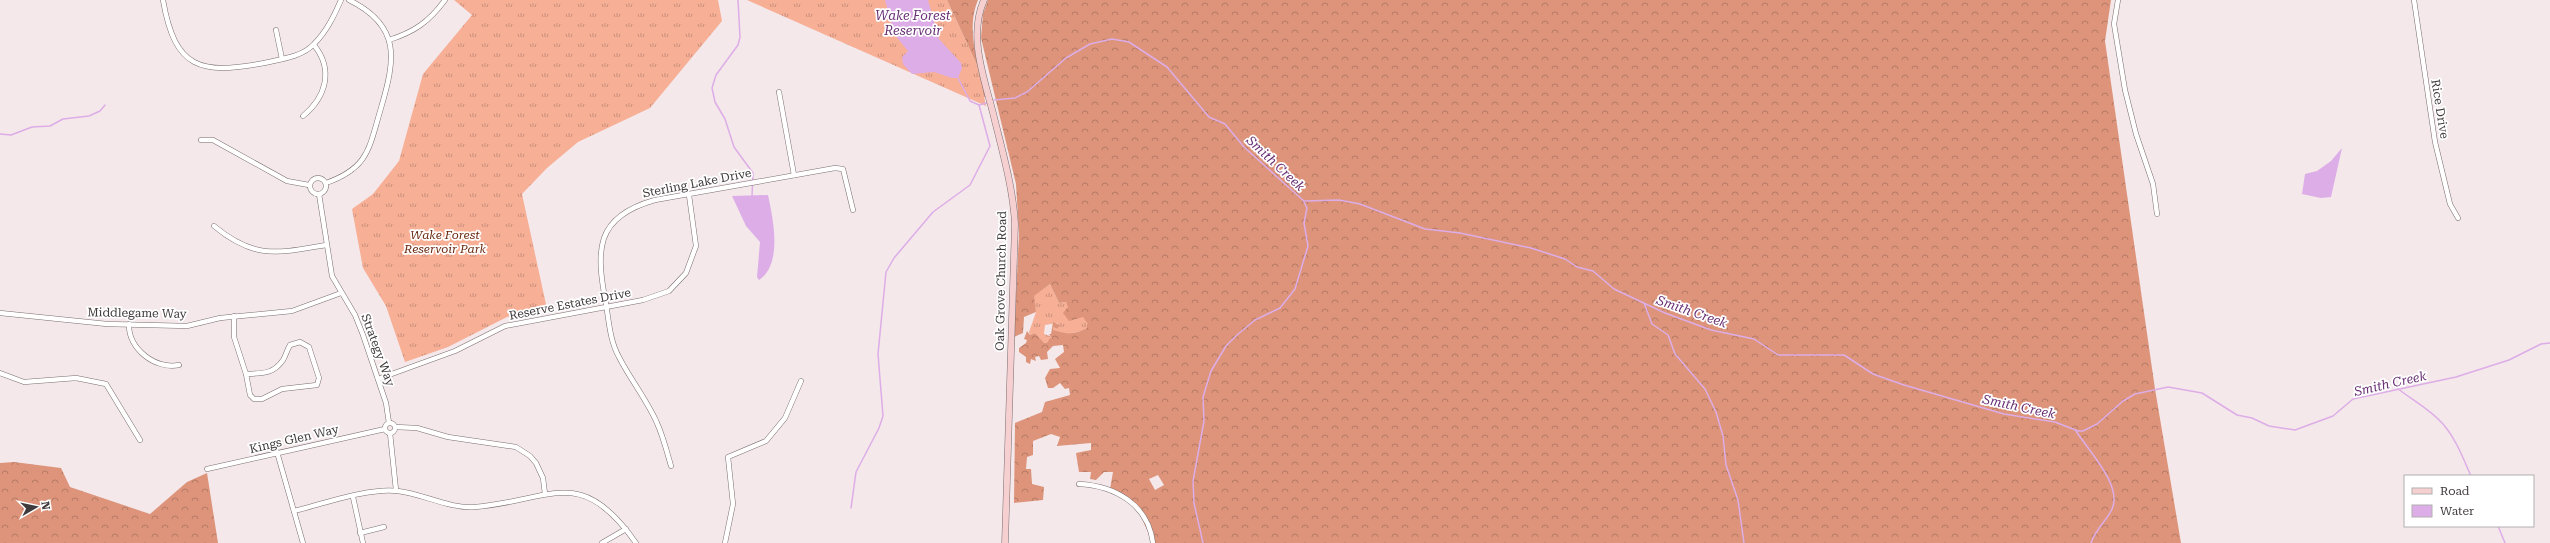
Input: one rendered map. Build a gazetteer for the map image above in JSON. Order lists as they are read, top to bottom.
{
  "streets": {
    "main road": ["Oak Grove Church Road"],
    "street": [
      "Rice Drive",
      "Sterling Lake Drive",
      "Reserve Estates Drive",
      "Middlegame Way",
      "Strategy Way",
      "Kings Glen Way"
    ]
  },
  "crossings": [
    ["Sterling Lake Drive", "Reserve Estates Drive"],
    ["Reserve Estates Drive", "Strategy Way"],
    ["Middlegame Way", "Strategy Way"]
  ],
  "water": ["Wake Forest Reservoir", "Smith Creek"],
  "parks": ["Wake Forest Reservoir Park"],
  "legend": ["Road", "Water"],
  "north": "right"
}
